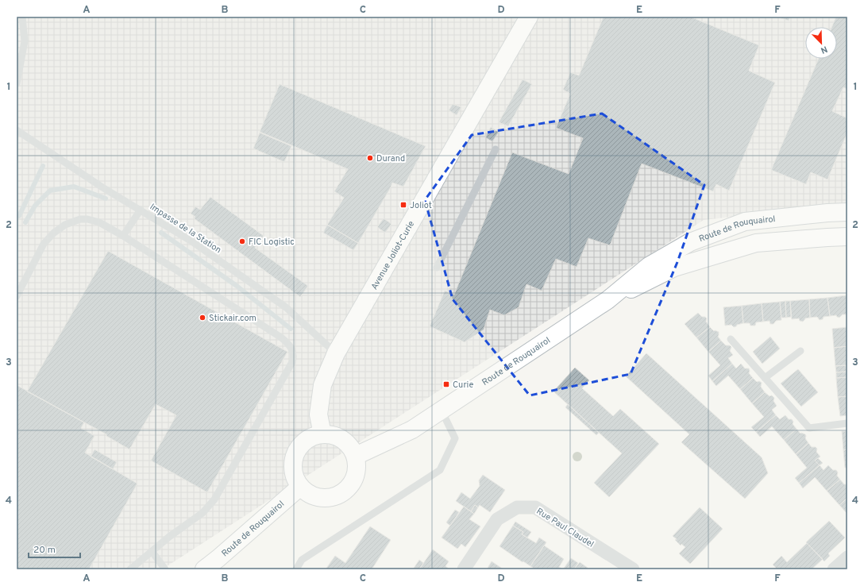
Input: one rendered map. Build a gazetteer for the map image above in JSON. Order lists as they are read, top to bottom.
{
  "streets": {
    "street": ["Route de Rouquairol", "Avenue Joliot-Curie", "Rue Paul Claudel"],
    "lane": ["Impasse de la Station"]
  },
  "crossings": [
    ["Impasse de la Station", "Avenue Joliot-Curie"],
    ["Route de Rouquairol", "Avenue Joliot-Curie"]
  ],
  "places": {
    "other": ["Durand", "FIC Logistic", "Stickair.com"],
    "transit": ["Joliot", "Curie"]
  },
  "scale_bar": "20 m",
  "north": "bottom right",
  "grid": {
    "columns": [
      "A",
      "B",
      "C",
      "D",
      "E",
      "F"
    ],
    "rows": [
      "1",
      "2",
      "3",
      "4"
    ]
  }
}
